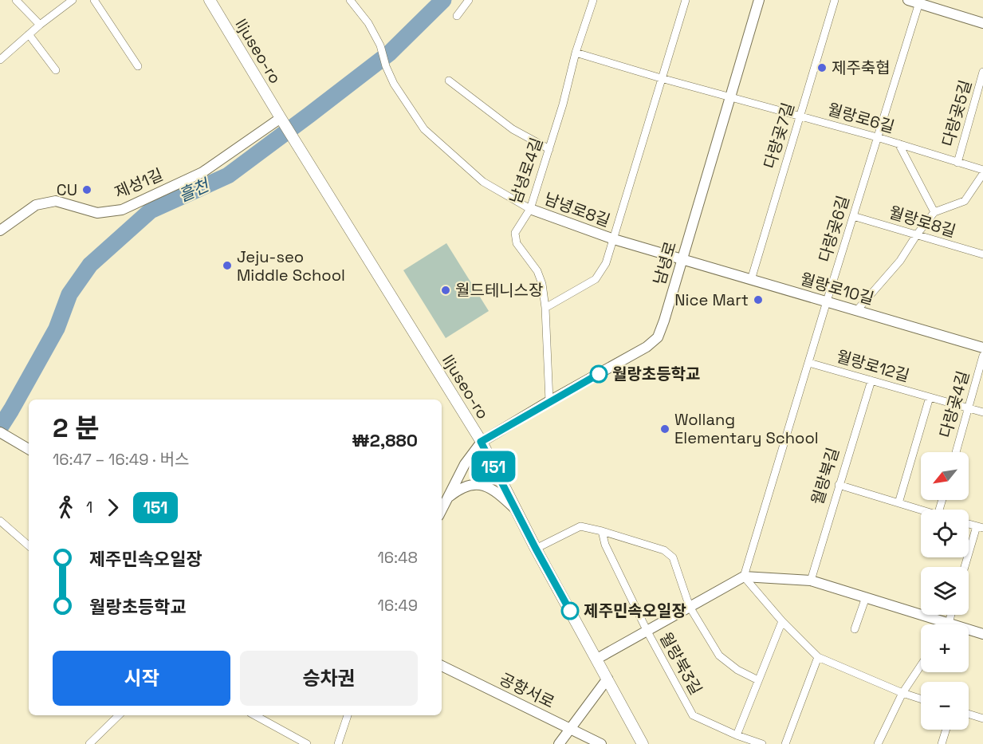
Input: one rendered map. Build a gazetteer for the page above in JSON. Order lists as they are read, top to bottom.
{
  "streets": {
    "main road": ["Iljuseo-ro"],
    "street": [
      "다랑곶5길",
      "월랑로6길",
      "다랑곶7길",
      "남녕로4길",
      "제성1길",
      "남녕로8길",
      "월랑로8길",
      "다랑곶6길",
      "남녕로",
      "월랑로10길",
      "월랑로12길",
      "다랑곶4길",
      "월랑북길",
      "월랑북3길",
      "공항서로"
    ]
  },
  "crossings": [
    ["Iljuseo-ro", "제성1길"],
    ["Iljuseo-ro", "남녕로"],
    ["다랑곶5길", "월랑로6길"],
    ["월랑로6길", "다랑곶7길"],
    ["월랑로6길", "남녕로4길"],
    ["월랑로6길", "다랑곶6길"],
    ["월랑로6길", "남녕로"],
    ["다랑곶7길", "월랑로10길"],
    ["남녕로4길", "남녕로8길"],
    ["남녕로4길", "남녕로"],
    ["남녕로8길", "남녕로"],
    ["남녕로8길", "월랑로10길"],
    ["월랑로8길", "다랑곶6길"],
    ["다랑곶6길", "월랑로10길"],
    ["다랑곶6길", "월랑로12길"],
    ["남녕로", "월랑로10길"],
    ["월랑로12길", "다랑곶4길"],
    ["월랑로12길", "월랑북길"]
  ],
  "water": ["흘천"],
  "places": [
    "제주축협",
    "CU",
    "Jeju-seo Middle School",
    "월드테니스장",
    "Nice Mart",
    "월랑초등학교",
    "Wollang Elementary School",
    "제주민속오일장"
  ],
  "lines": ["bus line 151"],
  "north": "bottom left",
  "page": {
    "on_map": "151",
    "heading": ["2 분", "16:47 – 16:49 · 버스", "₩2,880"],
    "map_buttons": ["+", "−"],
    "legs": ["1", "151"],
    "list": [
      {
        "name": "제주민속오일장",
        "value": "16:48"
      },
      {
        "name": "월랑초등학교",
        "value": "16:49"
      }
    ],
    "buttons": ["시작", "승차권"]
  }
}
